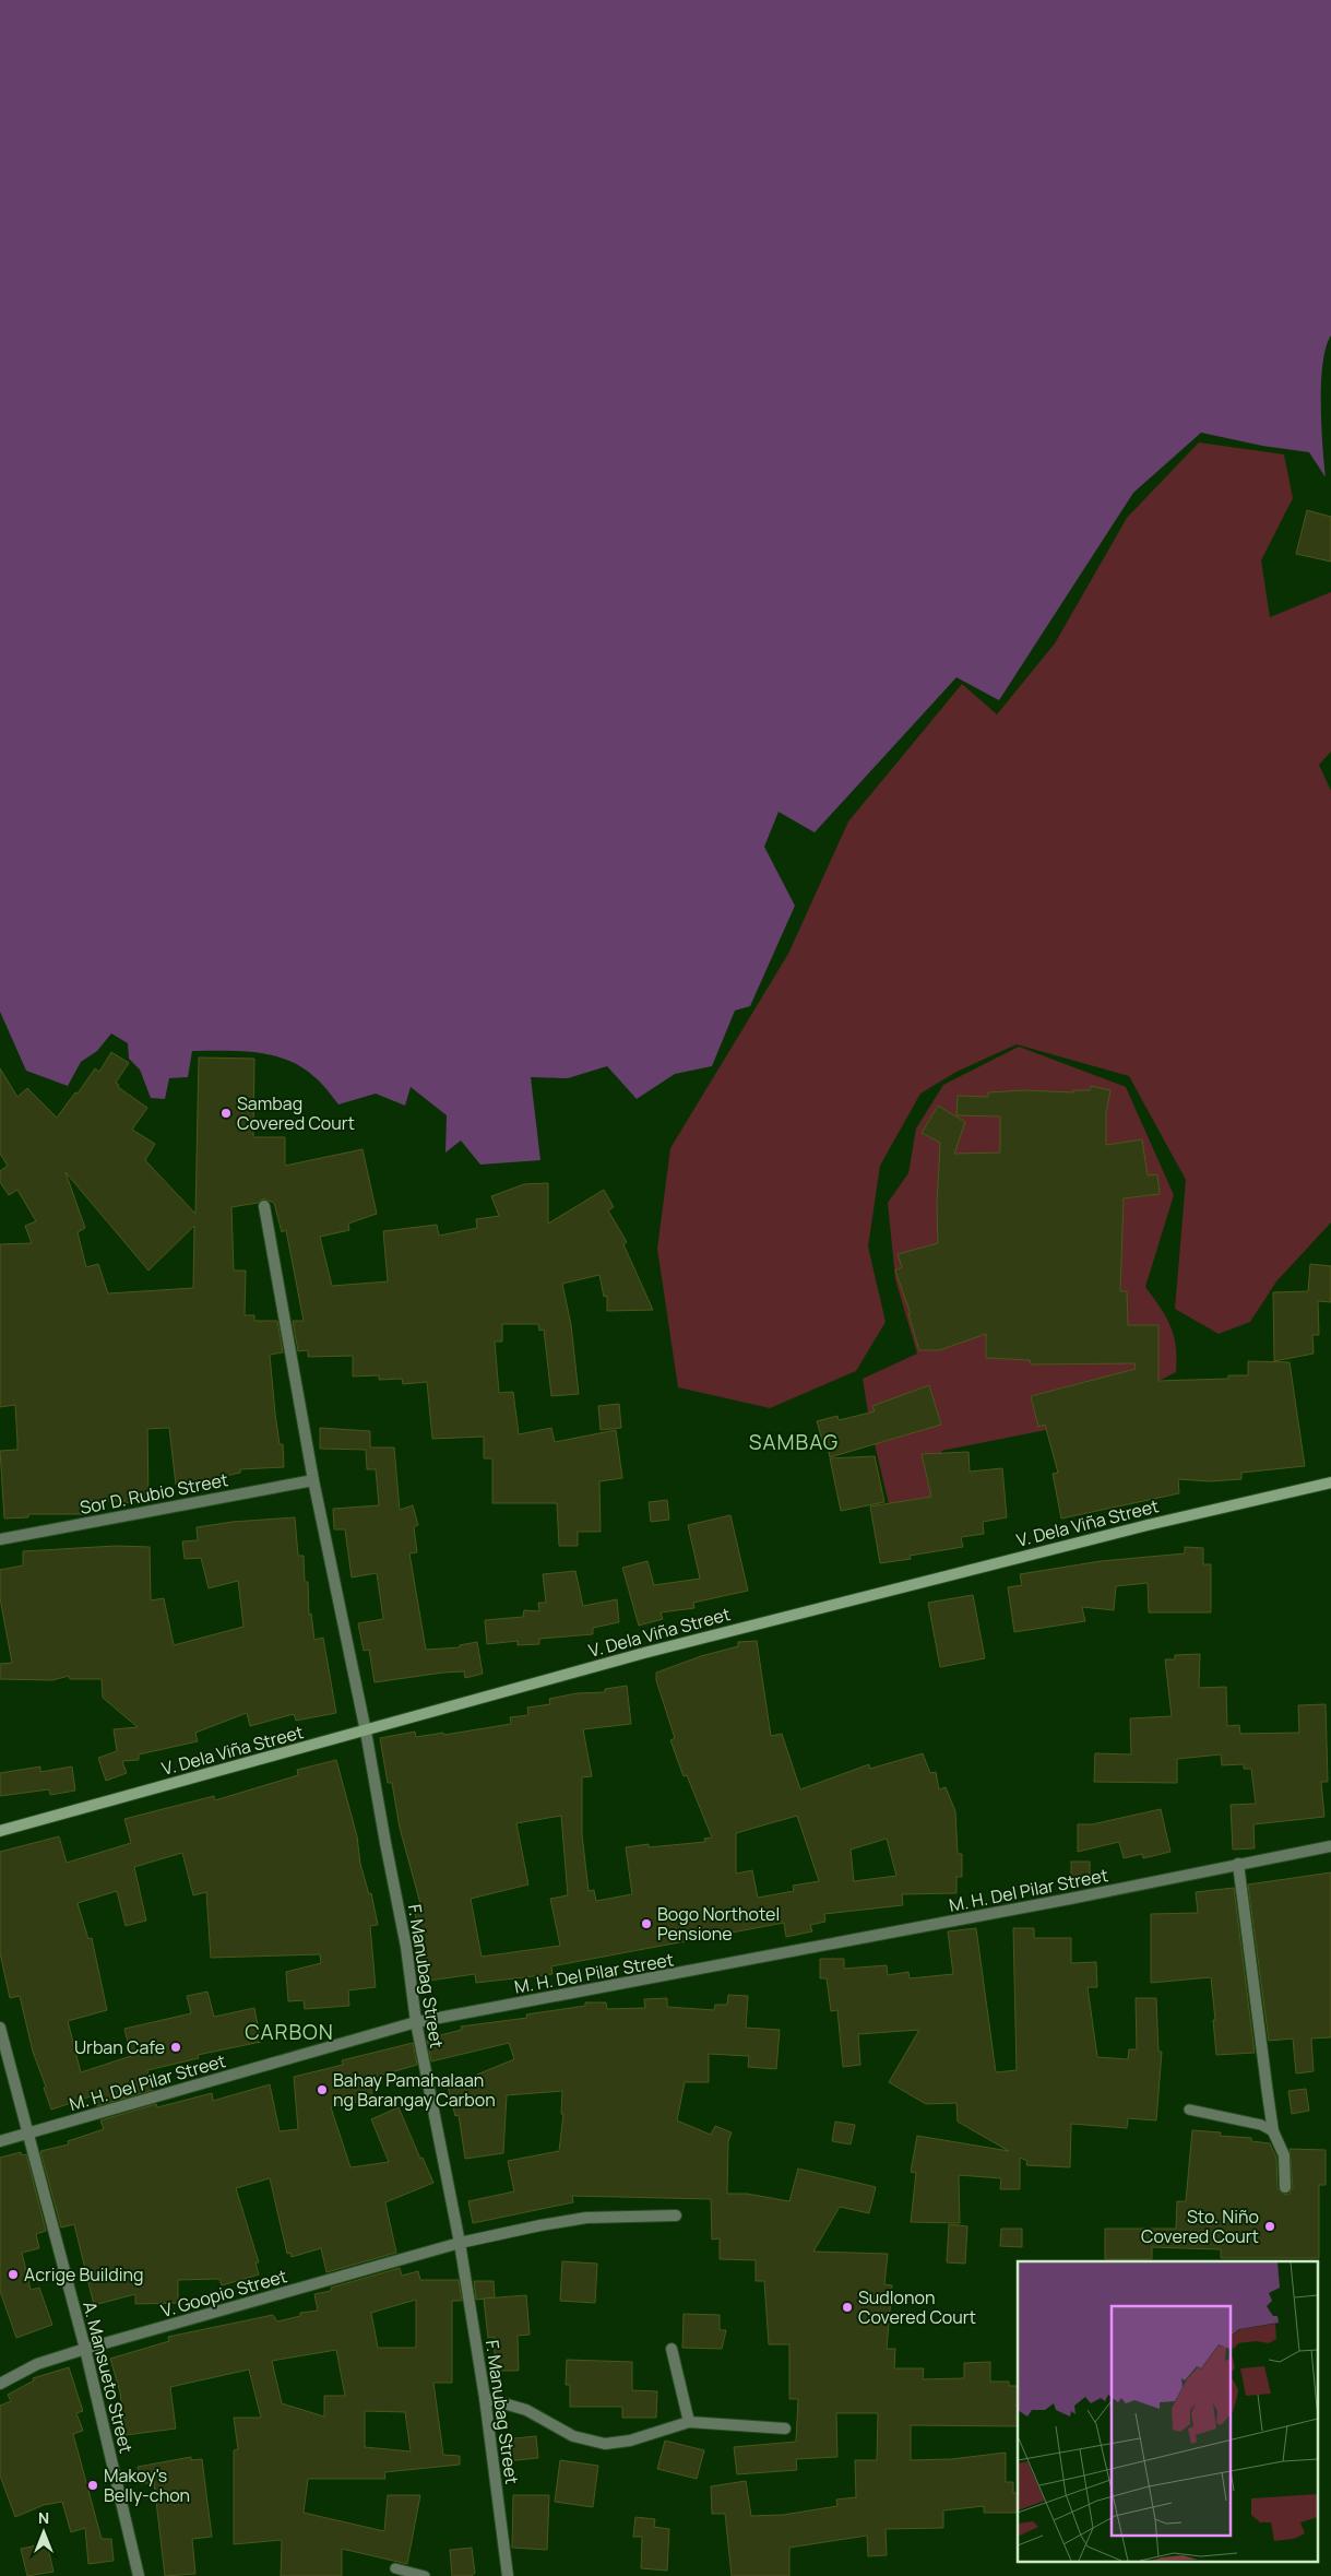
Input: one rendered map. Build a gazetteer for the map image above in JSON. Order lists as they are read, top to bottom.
{
  "streets": {
    "main road": ["V. Dela Viña Street"],
    "street": [
      "Sor D. Rubio Street",
      "M. H. Del Pilar Street",
      "F. Manubag Street",
      "V. Goopio Street",
      "A. Mansueto Street"
    ]
  },
  "crossings": [
    ["Sor D. Rubio Street", "F. Manubag Street"],
    ["V. Dela Viña Street", "F. Manubag Street"],
    ["M. H. Del Pilar Street", "F. Manubag Street"],
    ["M. H. Del Pilar Street", "A. Mansueto Street"],
    ["F. Manubag Street", "V. Goopio Street"],
    ["V. Goopio Street", "A. Mansueto Street"]
  ],
  "districts": ["SAMBAG", "CARBON"],
  "places": [
    "Sambag Covered Court",
    "Bogo Northotel Pensione",
    "Urban Cafe",
    "Bahay Pamahalaan ng Barangay Carbon",
    "Sto. Niño Covered Court",
    "Acrige Building",
    "Sudlonon Covered Court",
    "Makoy's Belly-chon"
  ],
  "north": "top"
}
